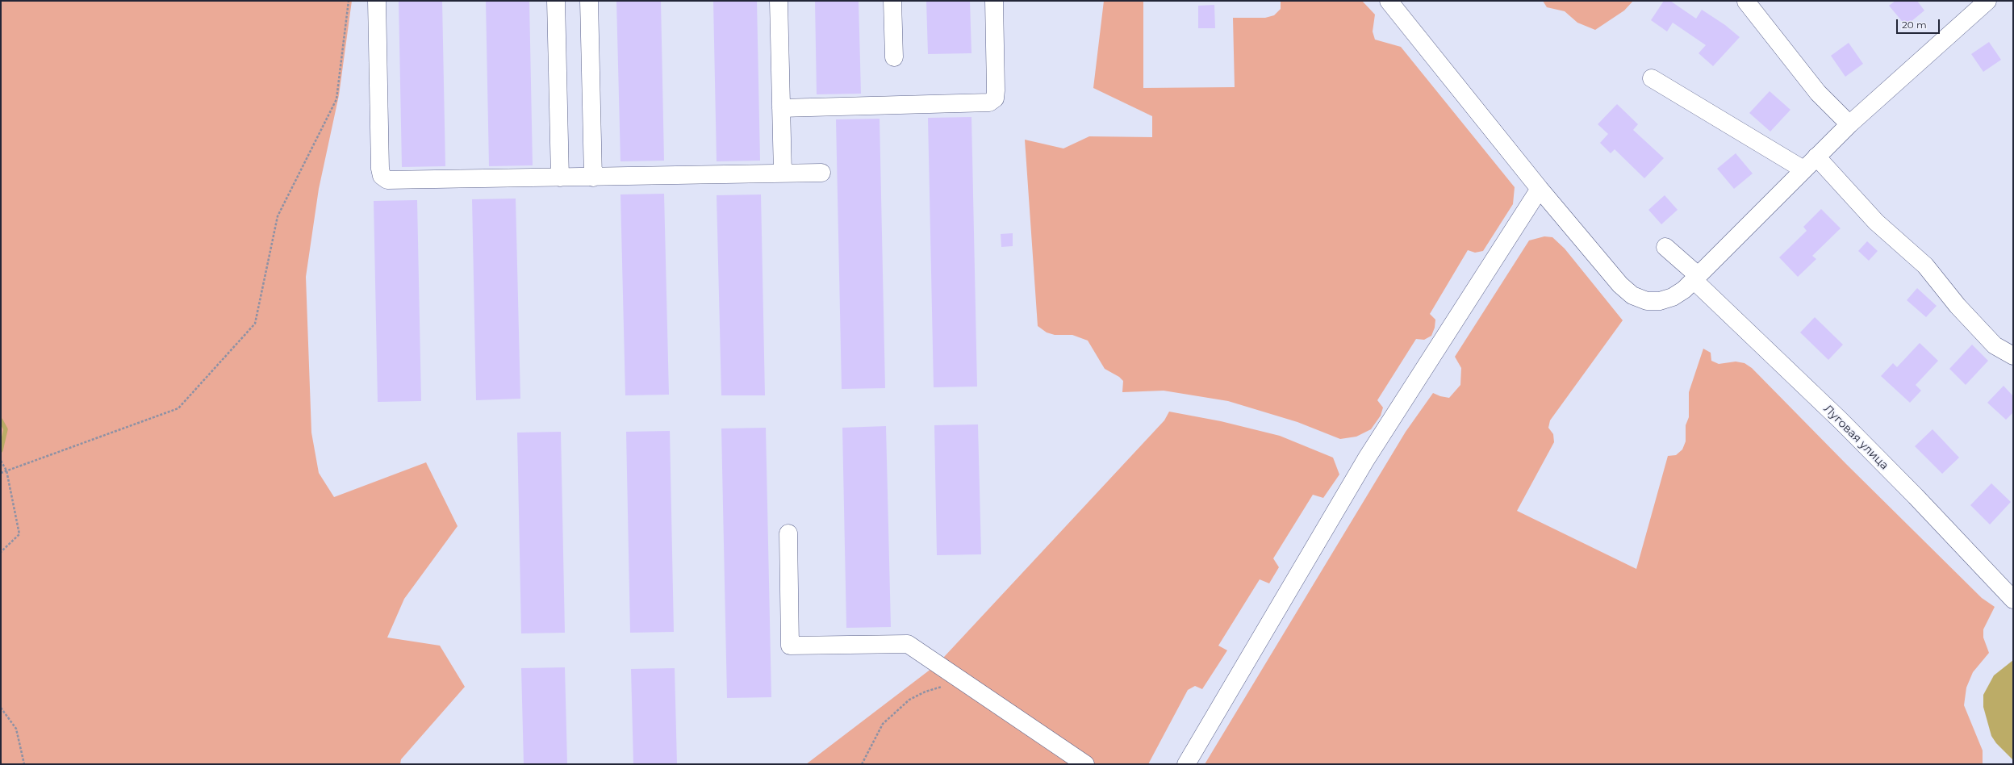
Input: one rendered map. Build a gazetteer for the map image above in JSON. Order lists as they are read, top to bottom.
{
  "streets": {
    "street": ["Луговая улица"]
  },
  "scale_bar": "20 m"
}
